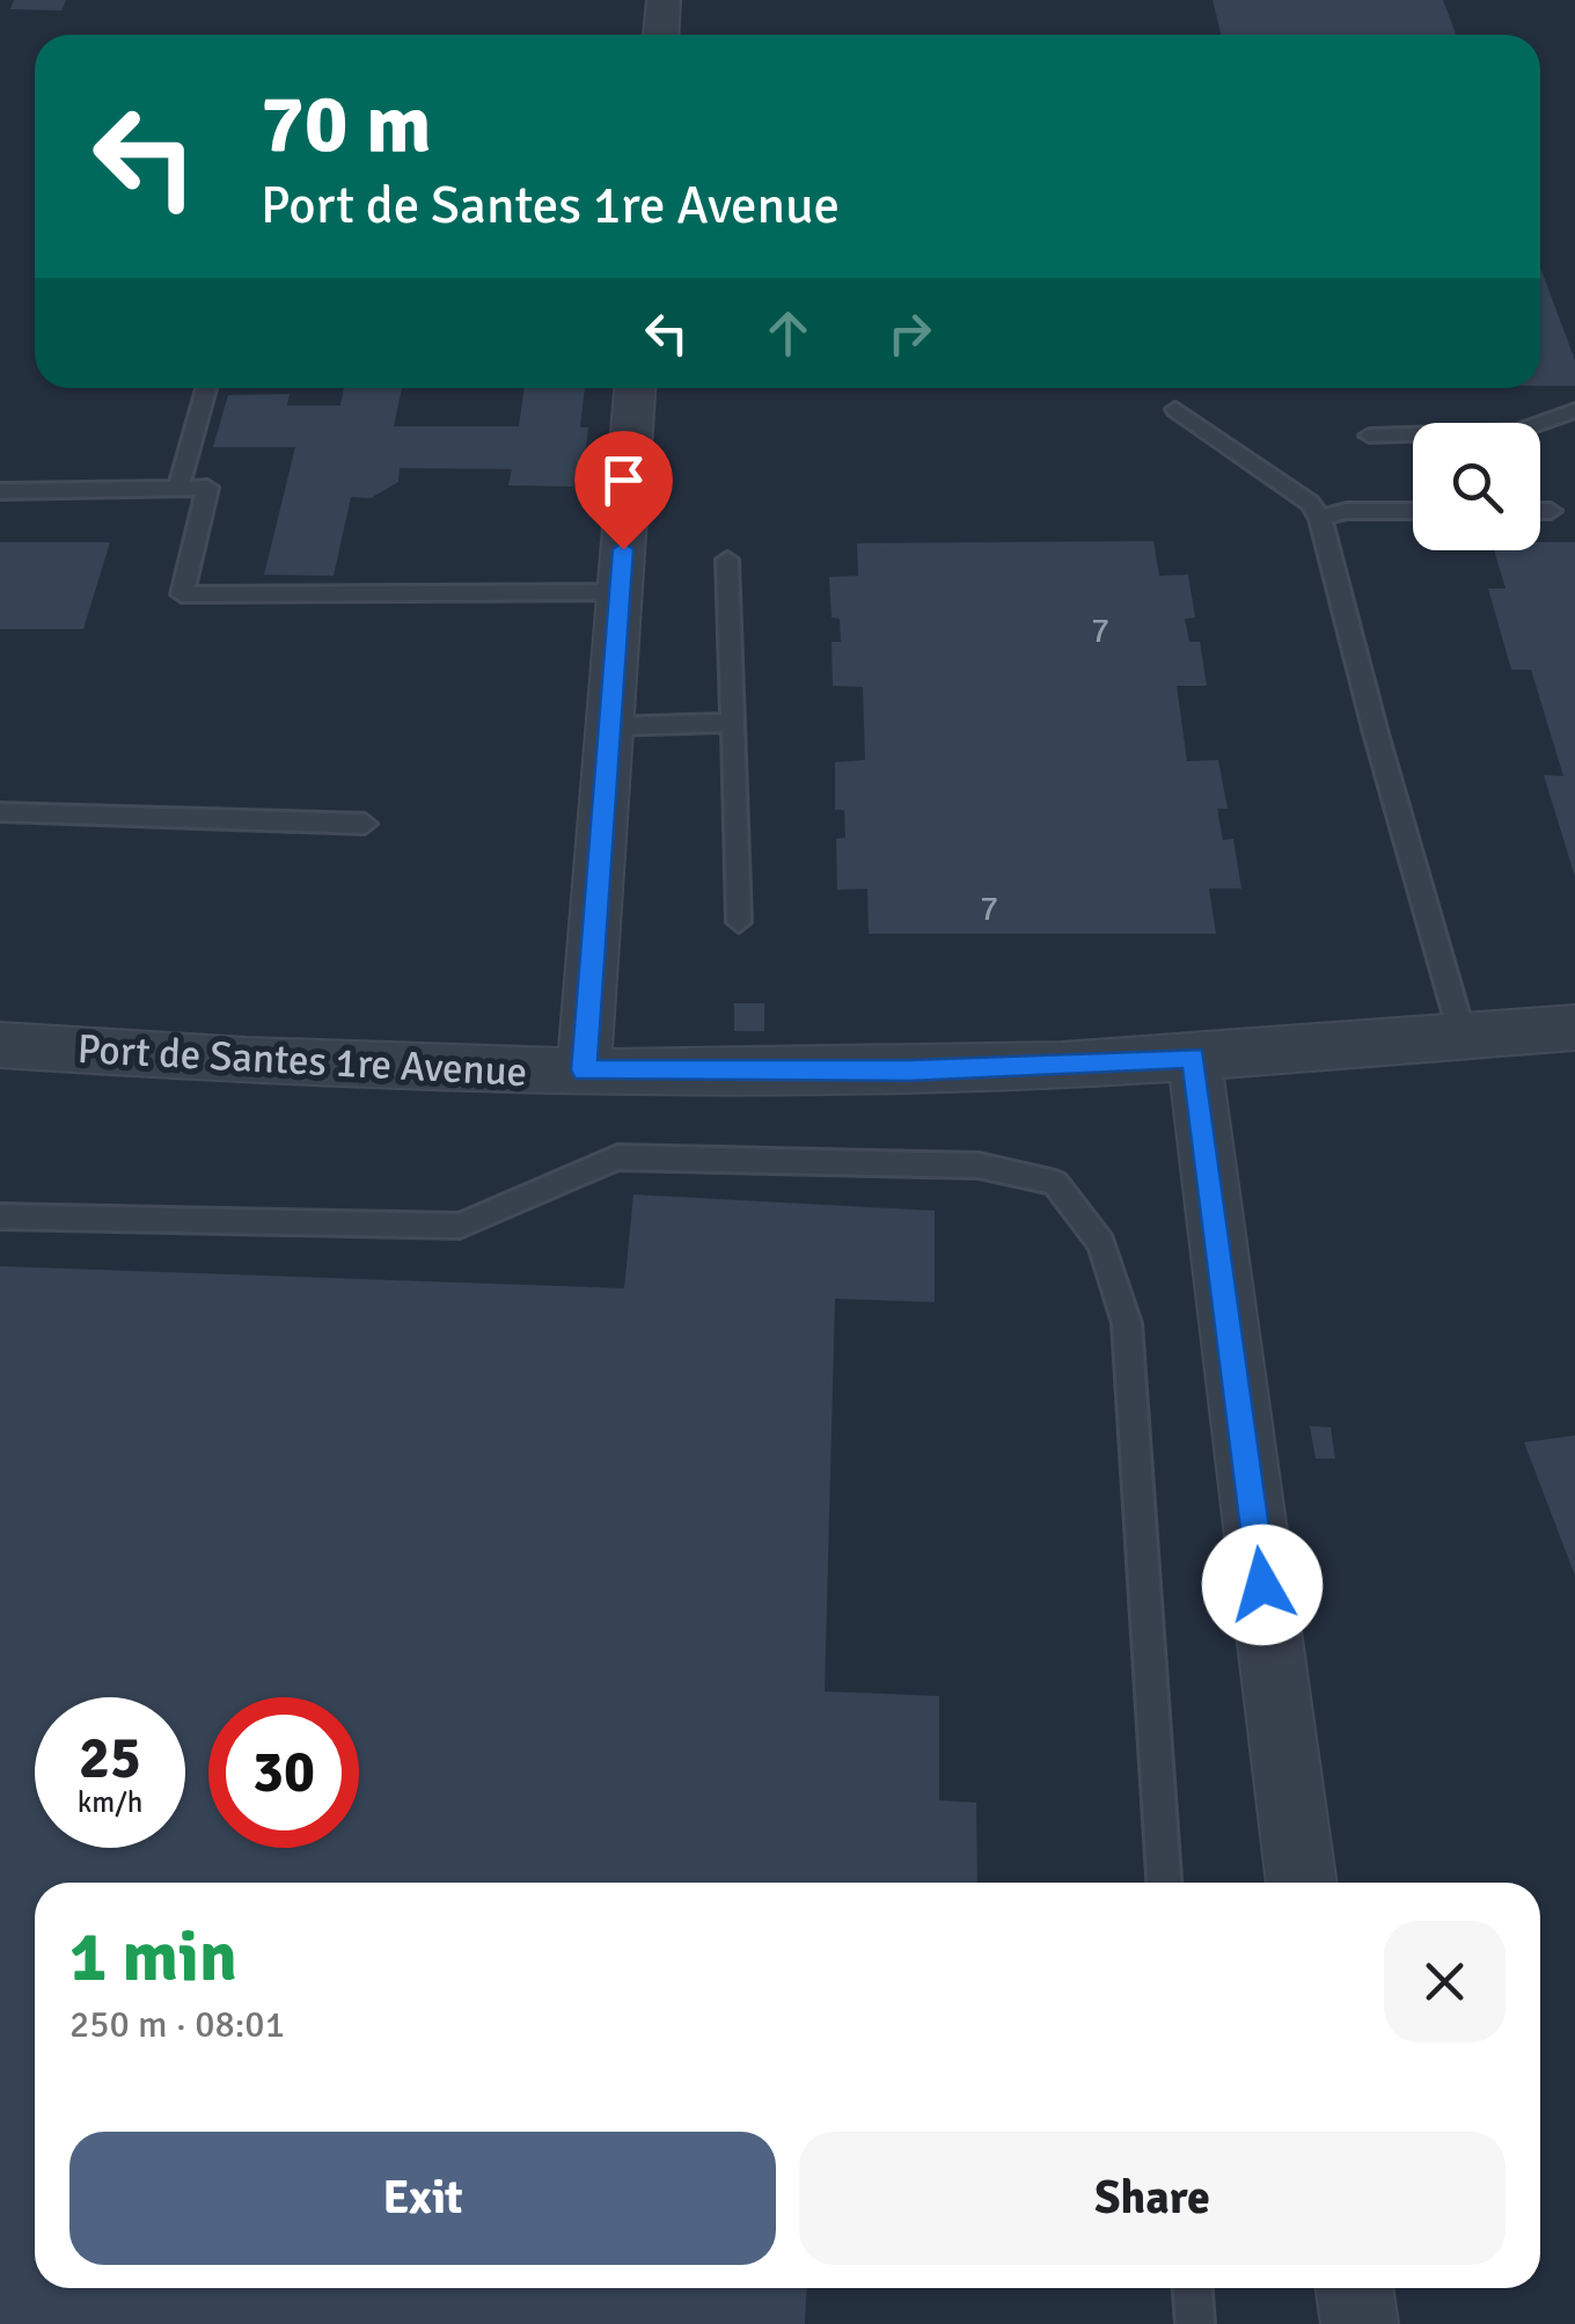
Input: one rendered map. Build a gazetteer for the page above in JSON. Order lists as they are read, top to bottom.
{
  "streets": {
    "street": ["Port de Santes 1re Avenue"]
  },
  "house_numbers": ["7", "7"],
  "page": {
    "turn": ["70 m", "Port de Santes 1re Avenue"],
    "speed": "25 km/h",
    "limit": "30",
    "heading": ["1 min", "250 m · 08:01"],
    "buttons": ["Exit", "Share"]
  }
}
